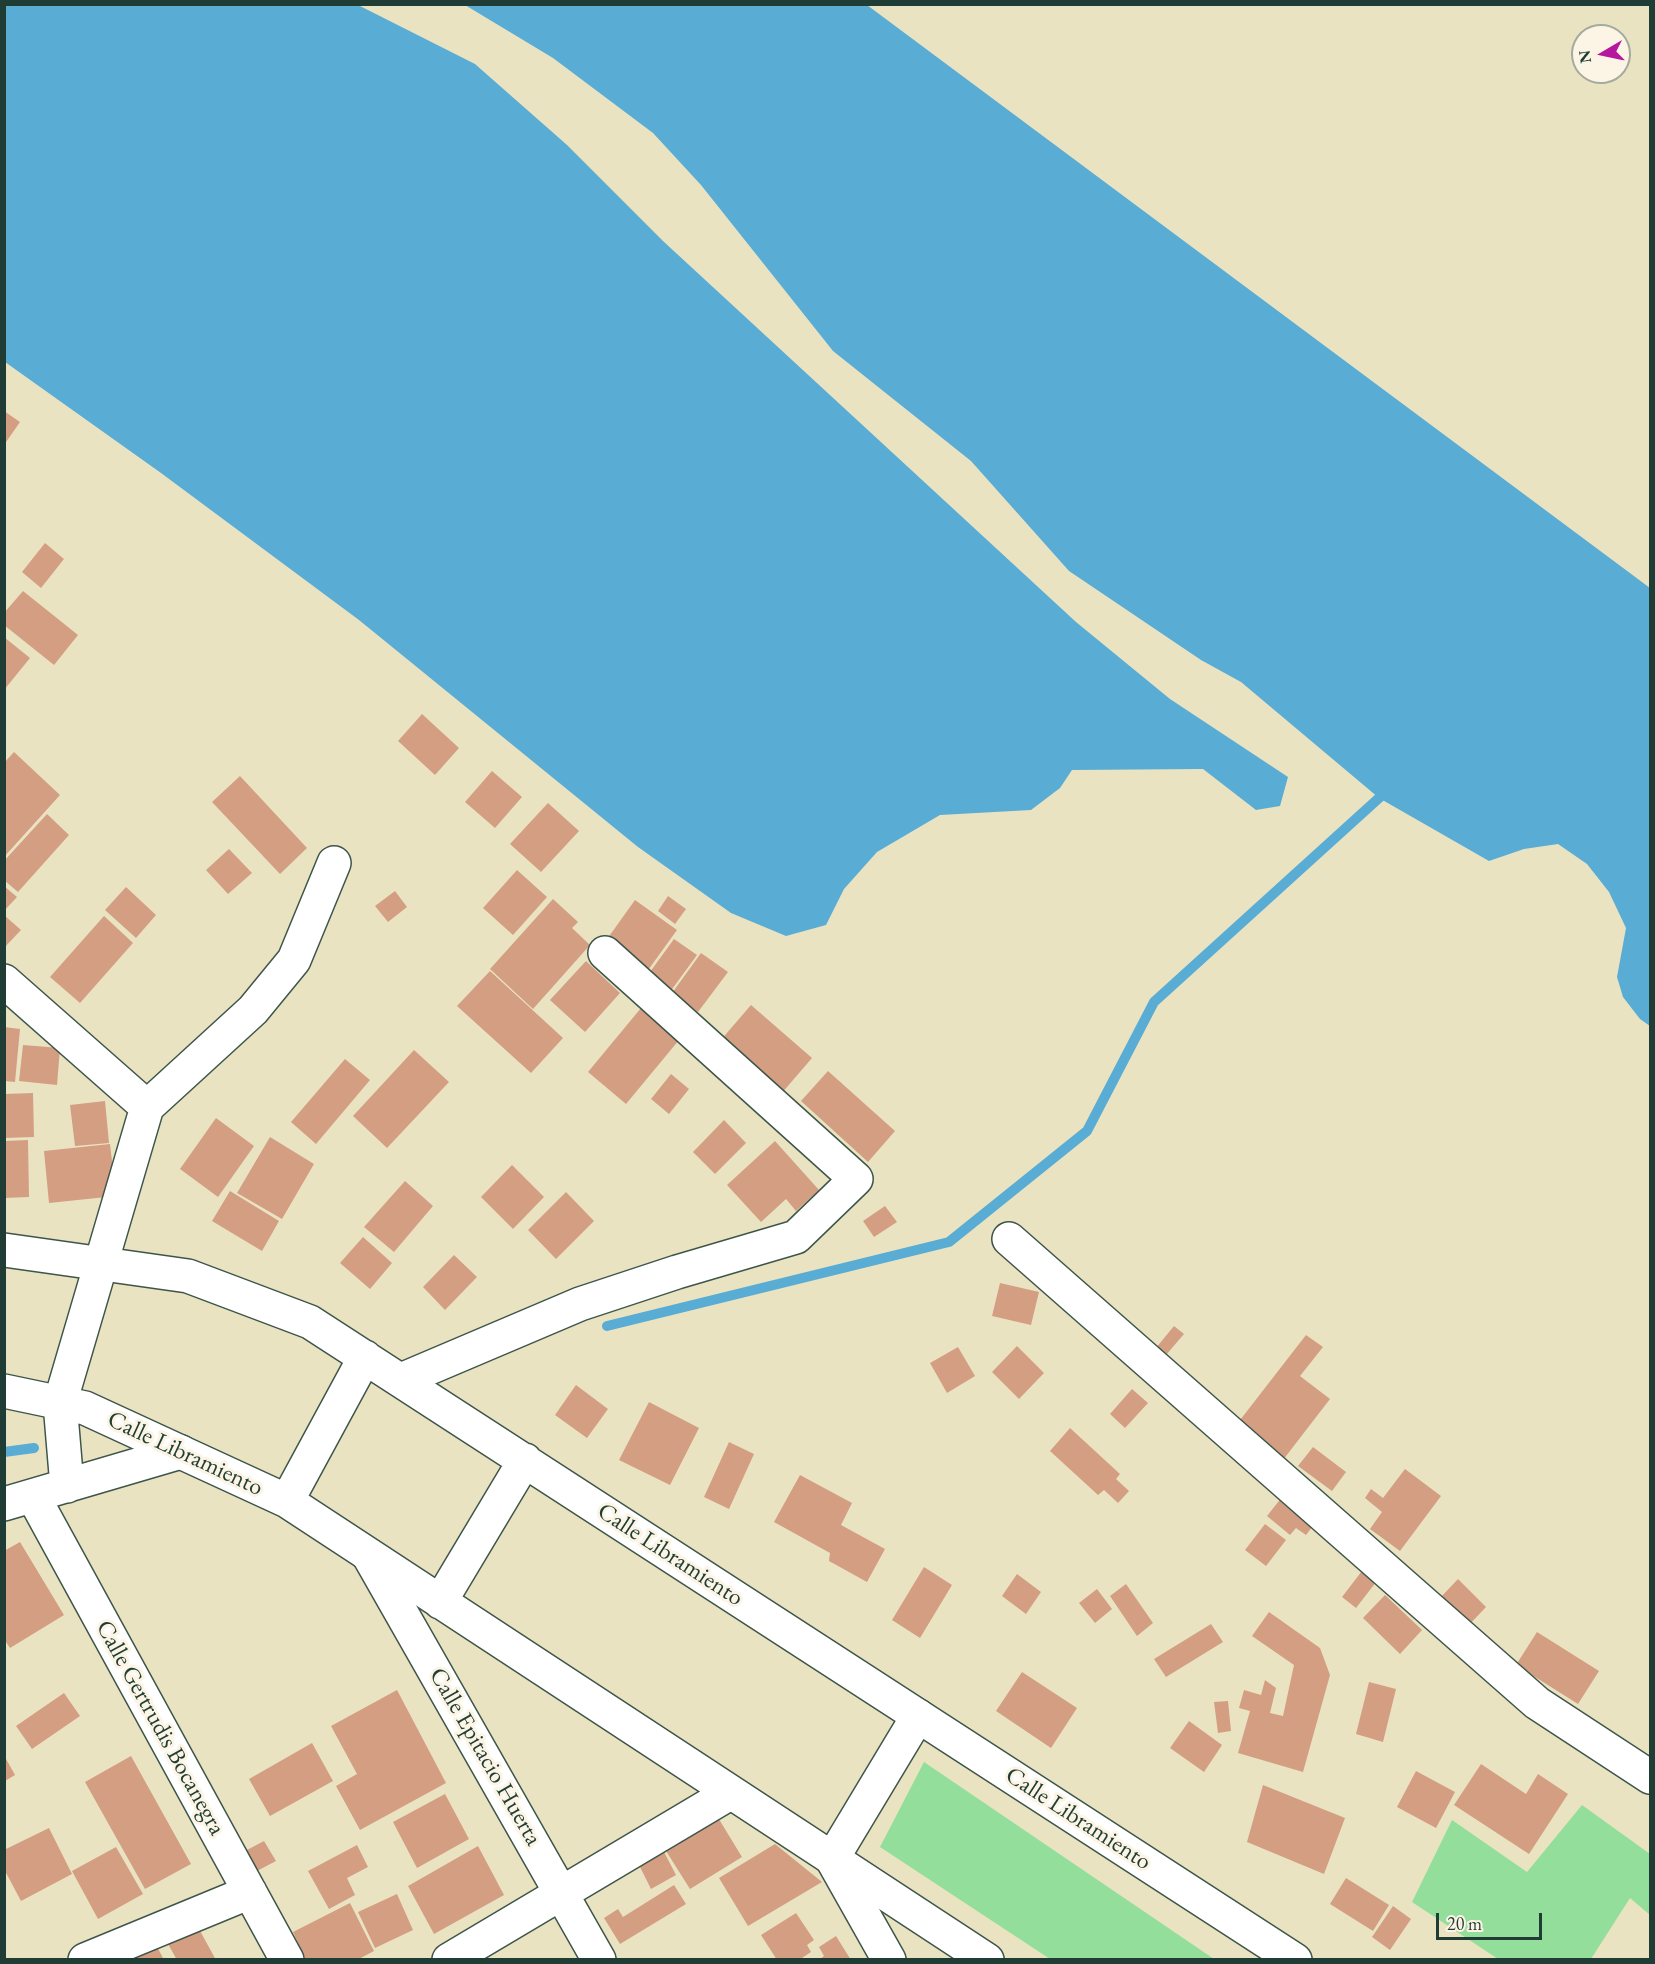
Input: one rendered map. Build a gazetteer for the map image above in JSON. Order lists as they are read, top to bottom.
{
  "streets": {
    "main road": ["Calle Libramiento", "Calle Gertrudis Bocanegra", "Calle Epitacio Huerta"]
  },
  "crossings": [
    ["Calle Libramiento", "Calle Epitacio Huerta"]
  ],
  "scale_bar": "20 m",
  "north": "left"
}
